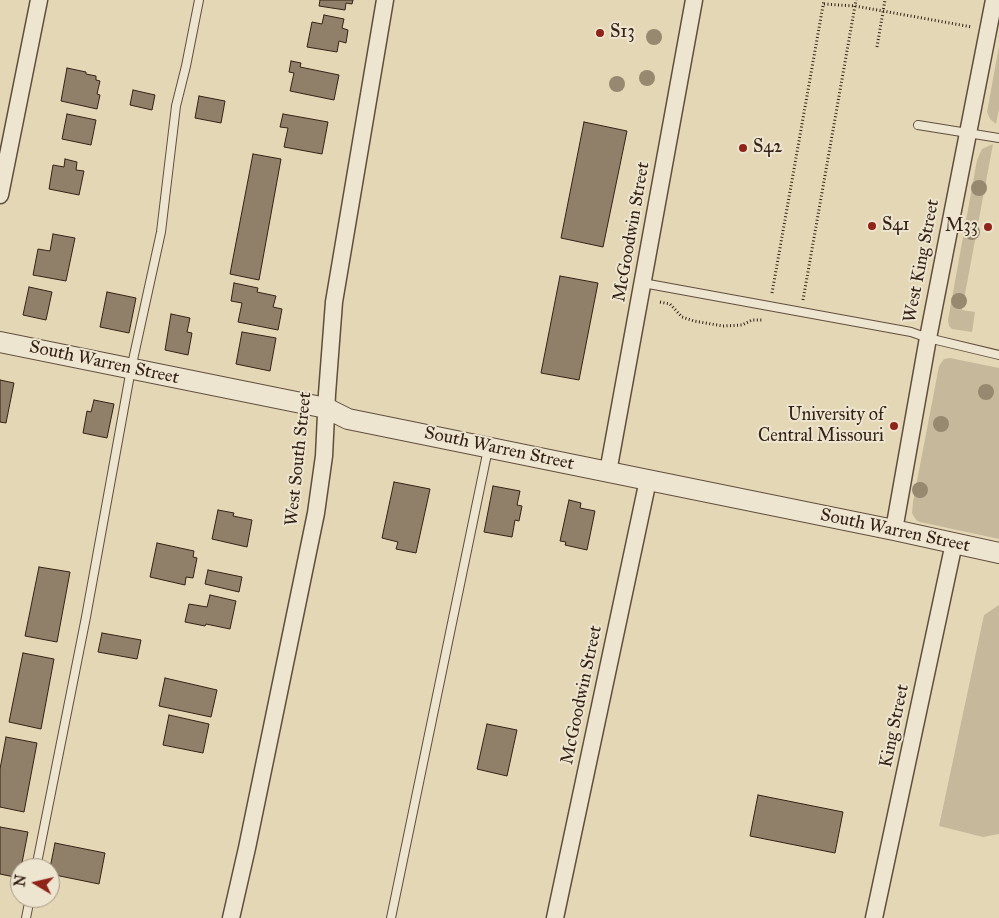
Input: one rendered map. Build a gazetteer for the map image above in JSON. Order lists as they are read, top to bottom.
{
  "streets": {
    "street": [
      "McGoodwin Street",
      "West King Street",
      "South Warren Street",
      "West South Street",
      "King Street"
    ]
  },
  "crossings": [
    ["McGoodwin Street", "South Warren Street"],
    ["West King Street", "South Warren Street"],
    ["South Warren Street", "West South Street"],
    ["South Warren Street", "King Street"]
  ],
  "places": [
    "S13",
    "S42",
    "S41",
    "M33",
    "University of Central Missouri"
  ],
  "north": "left"
}
